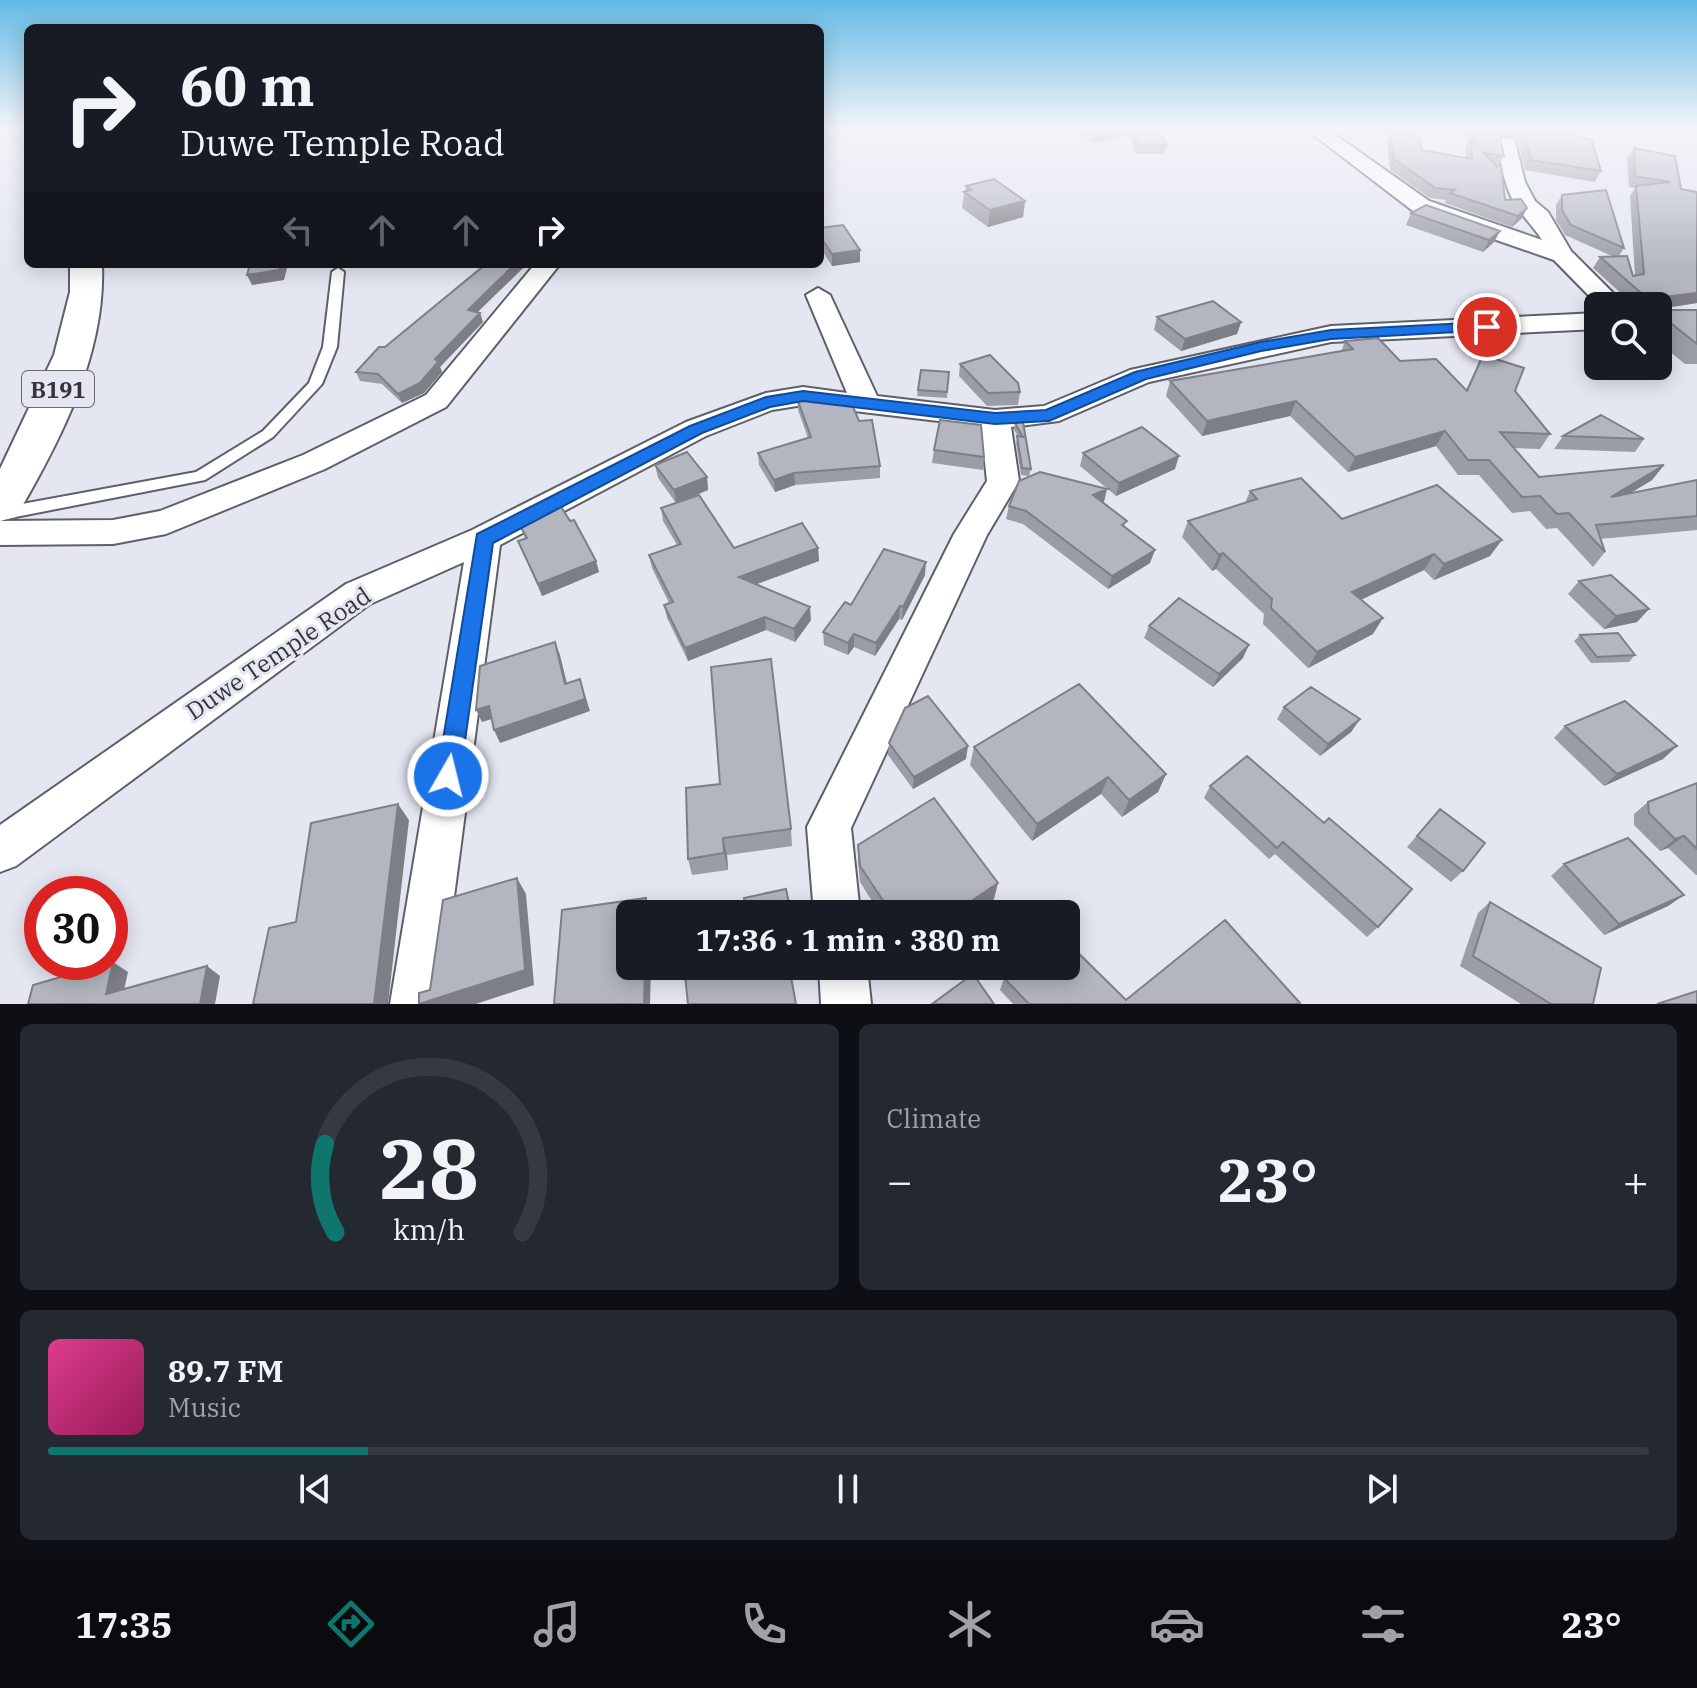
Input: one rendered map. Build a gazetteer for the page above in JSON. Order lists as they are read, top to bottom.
{
  "streets": {
    "main road": ["B191"],
    "street": ["Duwe Temple Road"]
  },
  "page": {
    "turn": ["60 m", "Duwe Temple Road"],
    "limit": "30",
    "trip": "17:36 · 1 min · 380 m",
    "tile": "Climate",
    "heat": ["−", "23°", "+"],
    "song": ["89.7 FM", "Music"],
    "tabs": ["17:35", "23°"],
    "gauge": ["28", "km/h"]
  }
}
